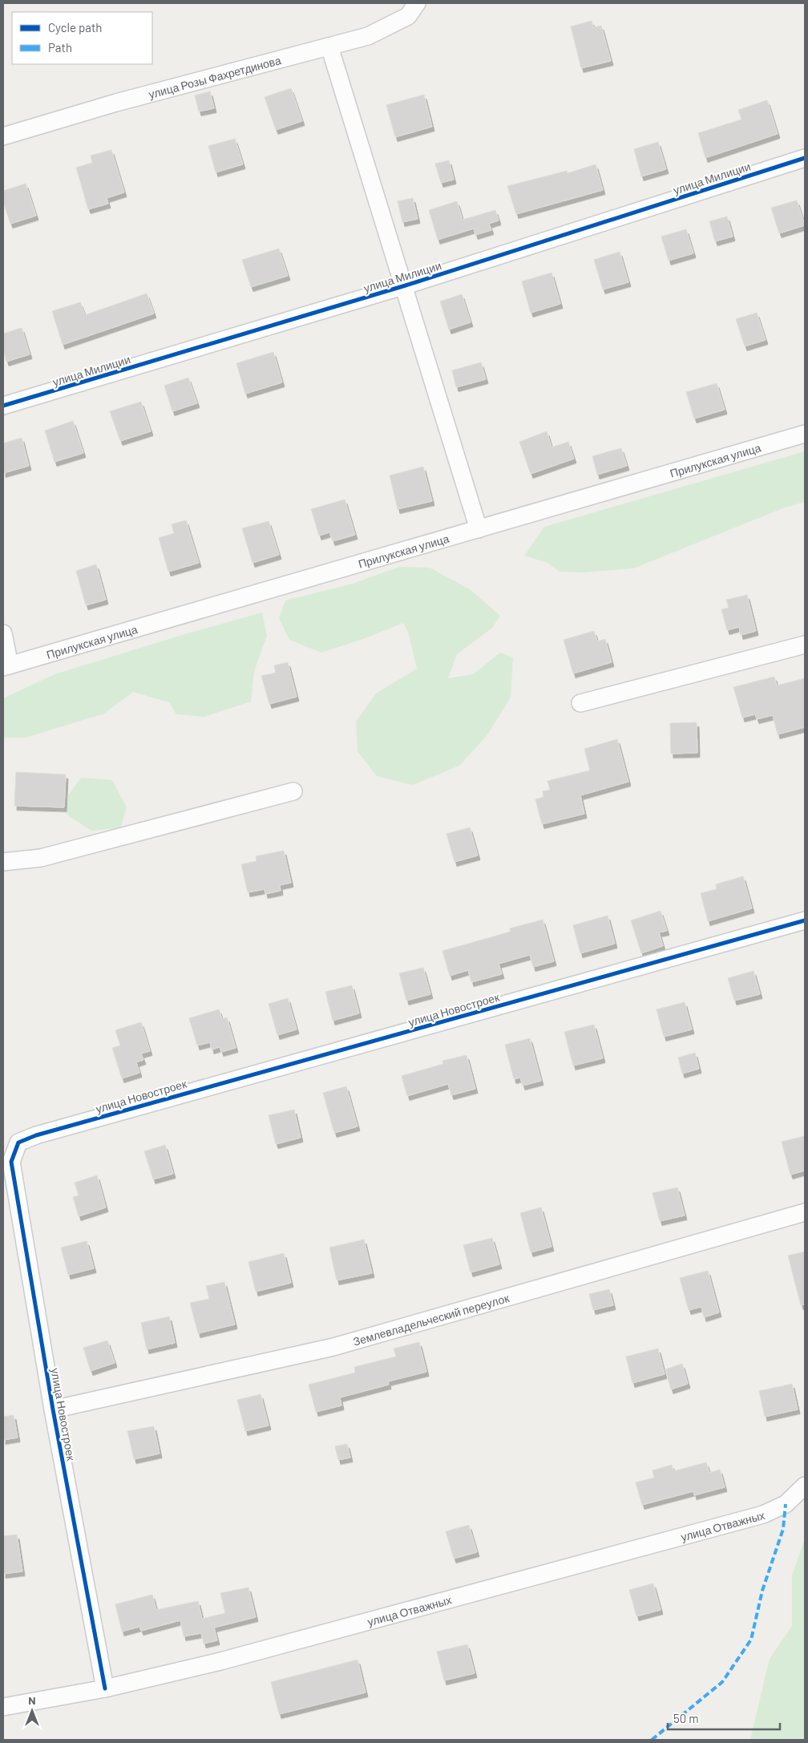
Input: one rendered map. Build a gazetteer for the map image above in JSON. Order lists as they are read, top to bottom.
{
  "streets": {
    "street": [
      "улица Розы Фахретдинова",
      "улица Милиции",
      "Прилукская улица",
      "улица Новостроек",
      "Землевладельческий переулок",
      "улица Отважных"
    ]
  },
  "crossings": [
    ["улица Новостроек", "Землевладельческий переулок"],
    ["улица Новостроек", "улица Отважных"]
  ],
  "legend": ["Cycle path", "Path"],
  "scale_bar": "50 m",
  "north": "top"
}
